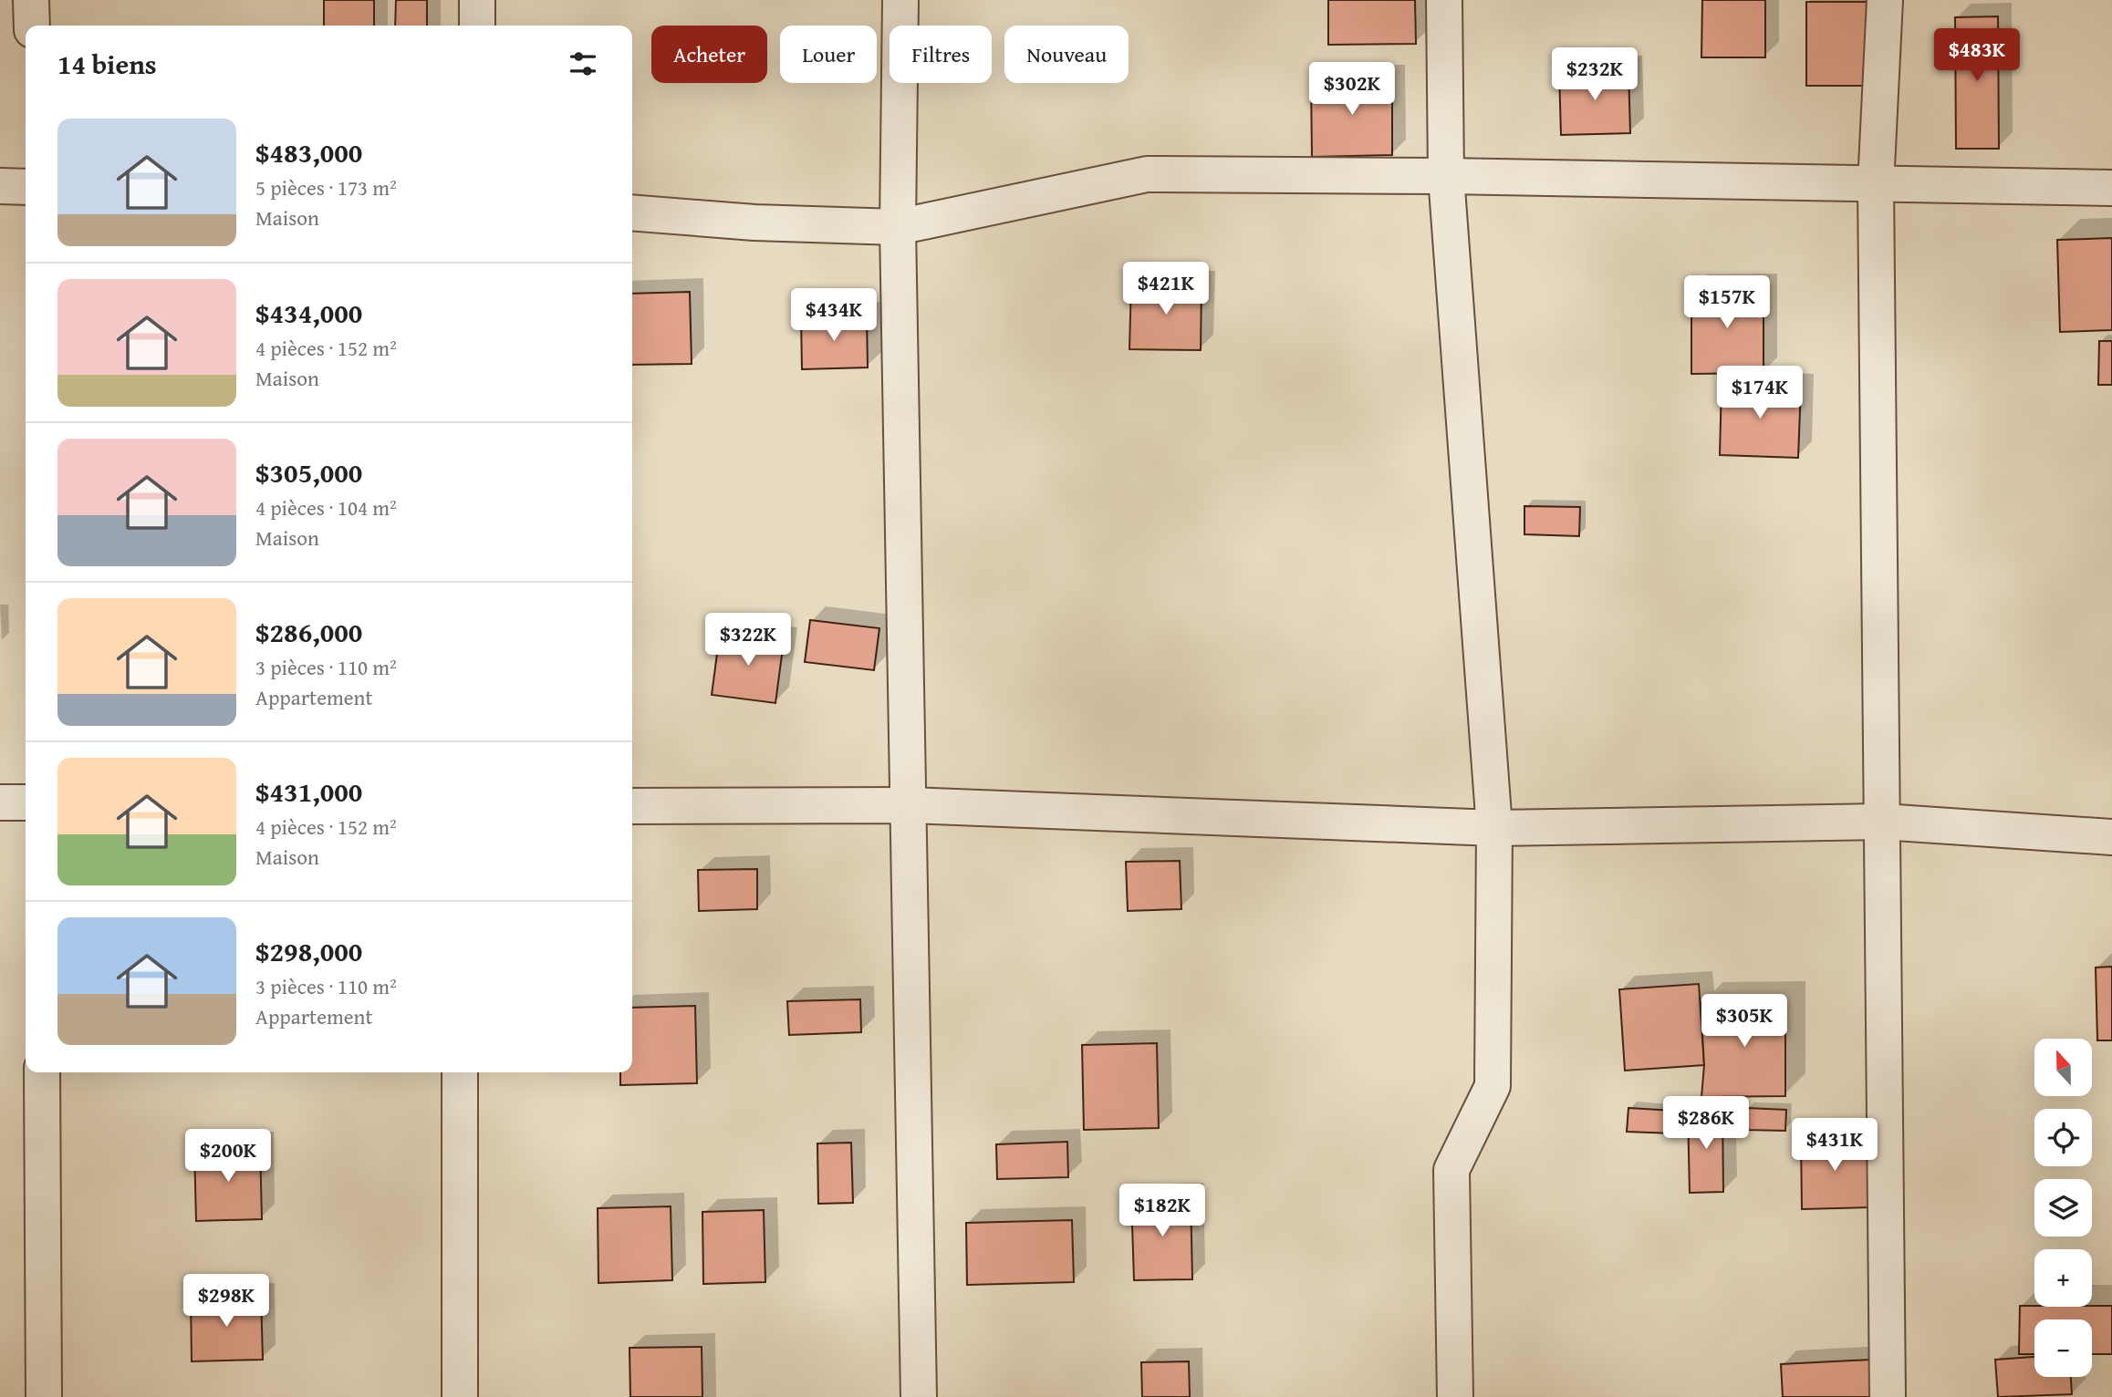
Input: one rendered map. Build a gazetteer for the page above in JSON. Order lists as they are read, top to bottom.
{
  "north": "top",
  "page": {
    "chip": [
      "Acheter",
      "Louer",
      "Filtres",
      "Nouveau"
    ],
    "heading": "14 biens",
    "price": [
      "$483K",
      "$232K",
      "$302K",
      "$421K",
      "$157K",
      "$434K",
      "$174K",
      "$322K",
      "$305K",
      "$286K",
      "$431K",
      "$200K",
      "$182K",
      "$298K"
    ],
    "list": [
      {
        "name": "$483,000",
        "note": "5 pièces · 173 m² · Maison"
      },
      {
        "name": "$434,000",
        "note": "4 pièces · 152 m² · Maison"
      },
      {
        "name": "$305,000",
        "note": "4 pièces · 104 m² · Maison"
      },
      {
        "name": "$286,000",
        "note": "3 pièces · 110 m² · Appartement"
      },
      {
        "name": "$431,000",
        "note": "4 pièces · 152 m² · Maison"
      },
      {
        "name": "$298,000",
        "note": "3 pièces · 110 m² · Appartement"
      }
    ],
    "map_buttons": ["+", "−"]
  }
}
